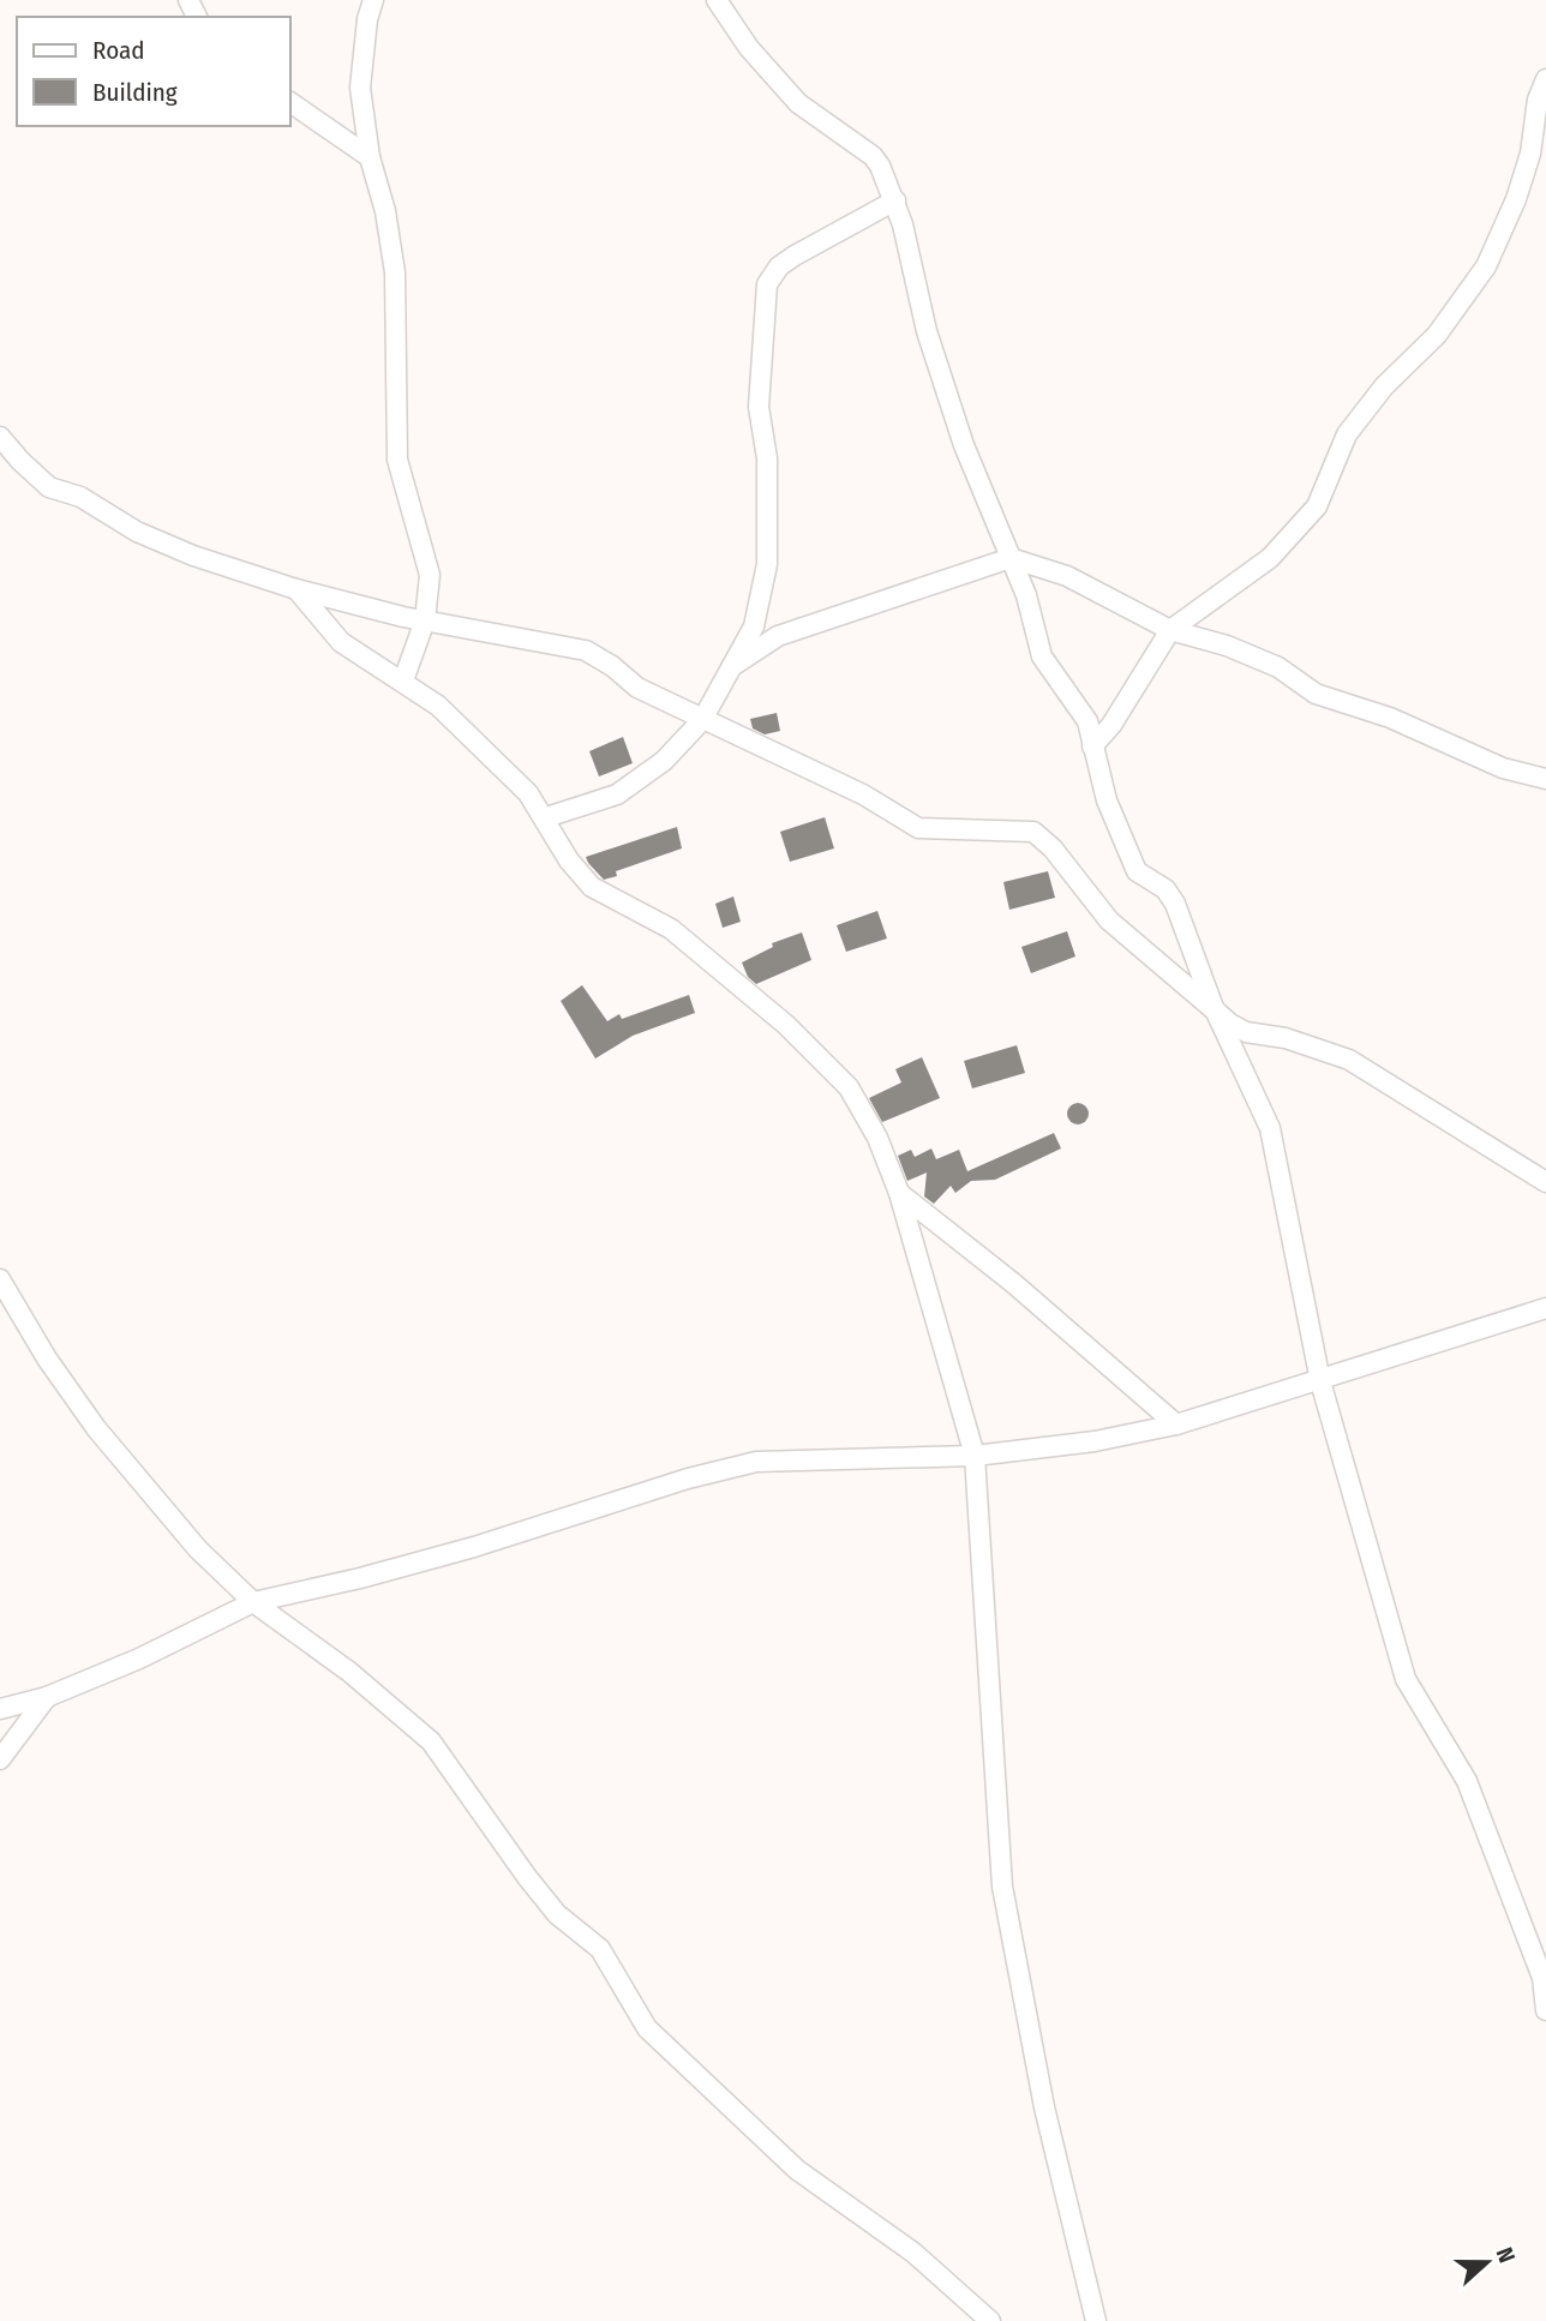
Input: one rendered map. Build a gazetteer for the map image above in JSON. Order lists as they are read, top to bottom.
{
  "legend": ["Road", "Building"],
  "north": "right"
}
